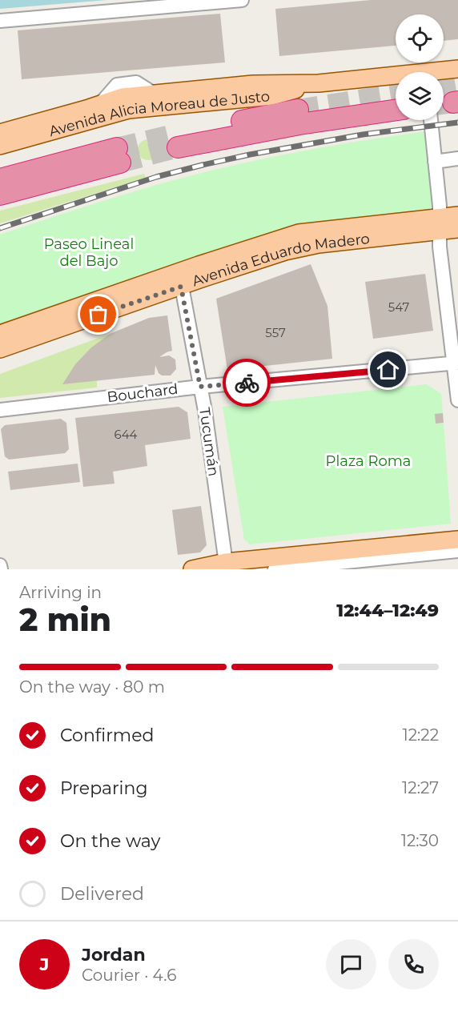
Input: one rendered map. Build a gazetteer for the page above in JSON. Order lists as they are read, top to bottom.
{
  "streets": {
    "main road": ["Avenida Alicia Moreau de Justo", "Avenida Eduardo Madero"],
    "street": ["Bouchard", "Tucumán"]
  },
  "crossings": [
    ["Avenida Eduardo Madero", "Tucumán"],
    ["Bouchard", "Tucumán"]
  ],
  "parks": ["Paseo Lineal del Bajo", "Plaza Roma"],
  "house_numbers": ["547", "557", "644"],
  "page": {
    "heading": ["2 min", "Arriving in", "12:44–12:49"],
    "panel": ["Jordan", "Courier · 4.6"],
    "bar": "On the way · 80 m",
    "list": [
      ["Confirmed", "12:22"],
      ["Preparing", "12:27"],
      ["On the way", "12:30"],
      "Delivered"
    ],
    "round": "J"
  }
}
